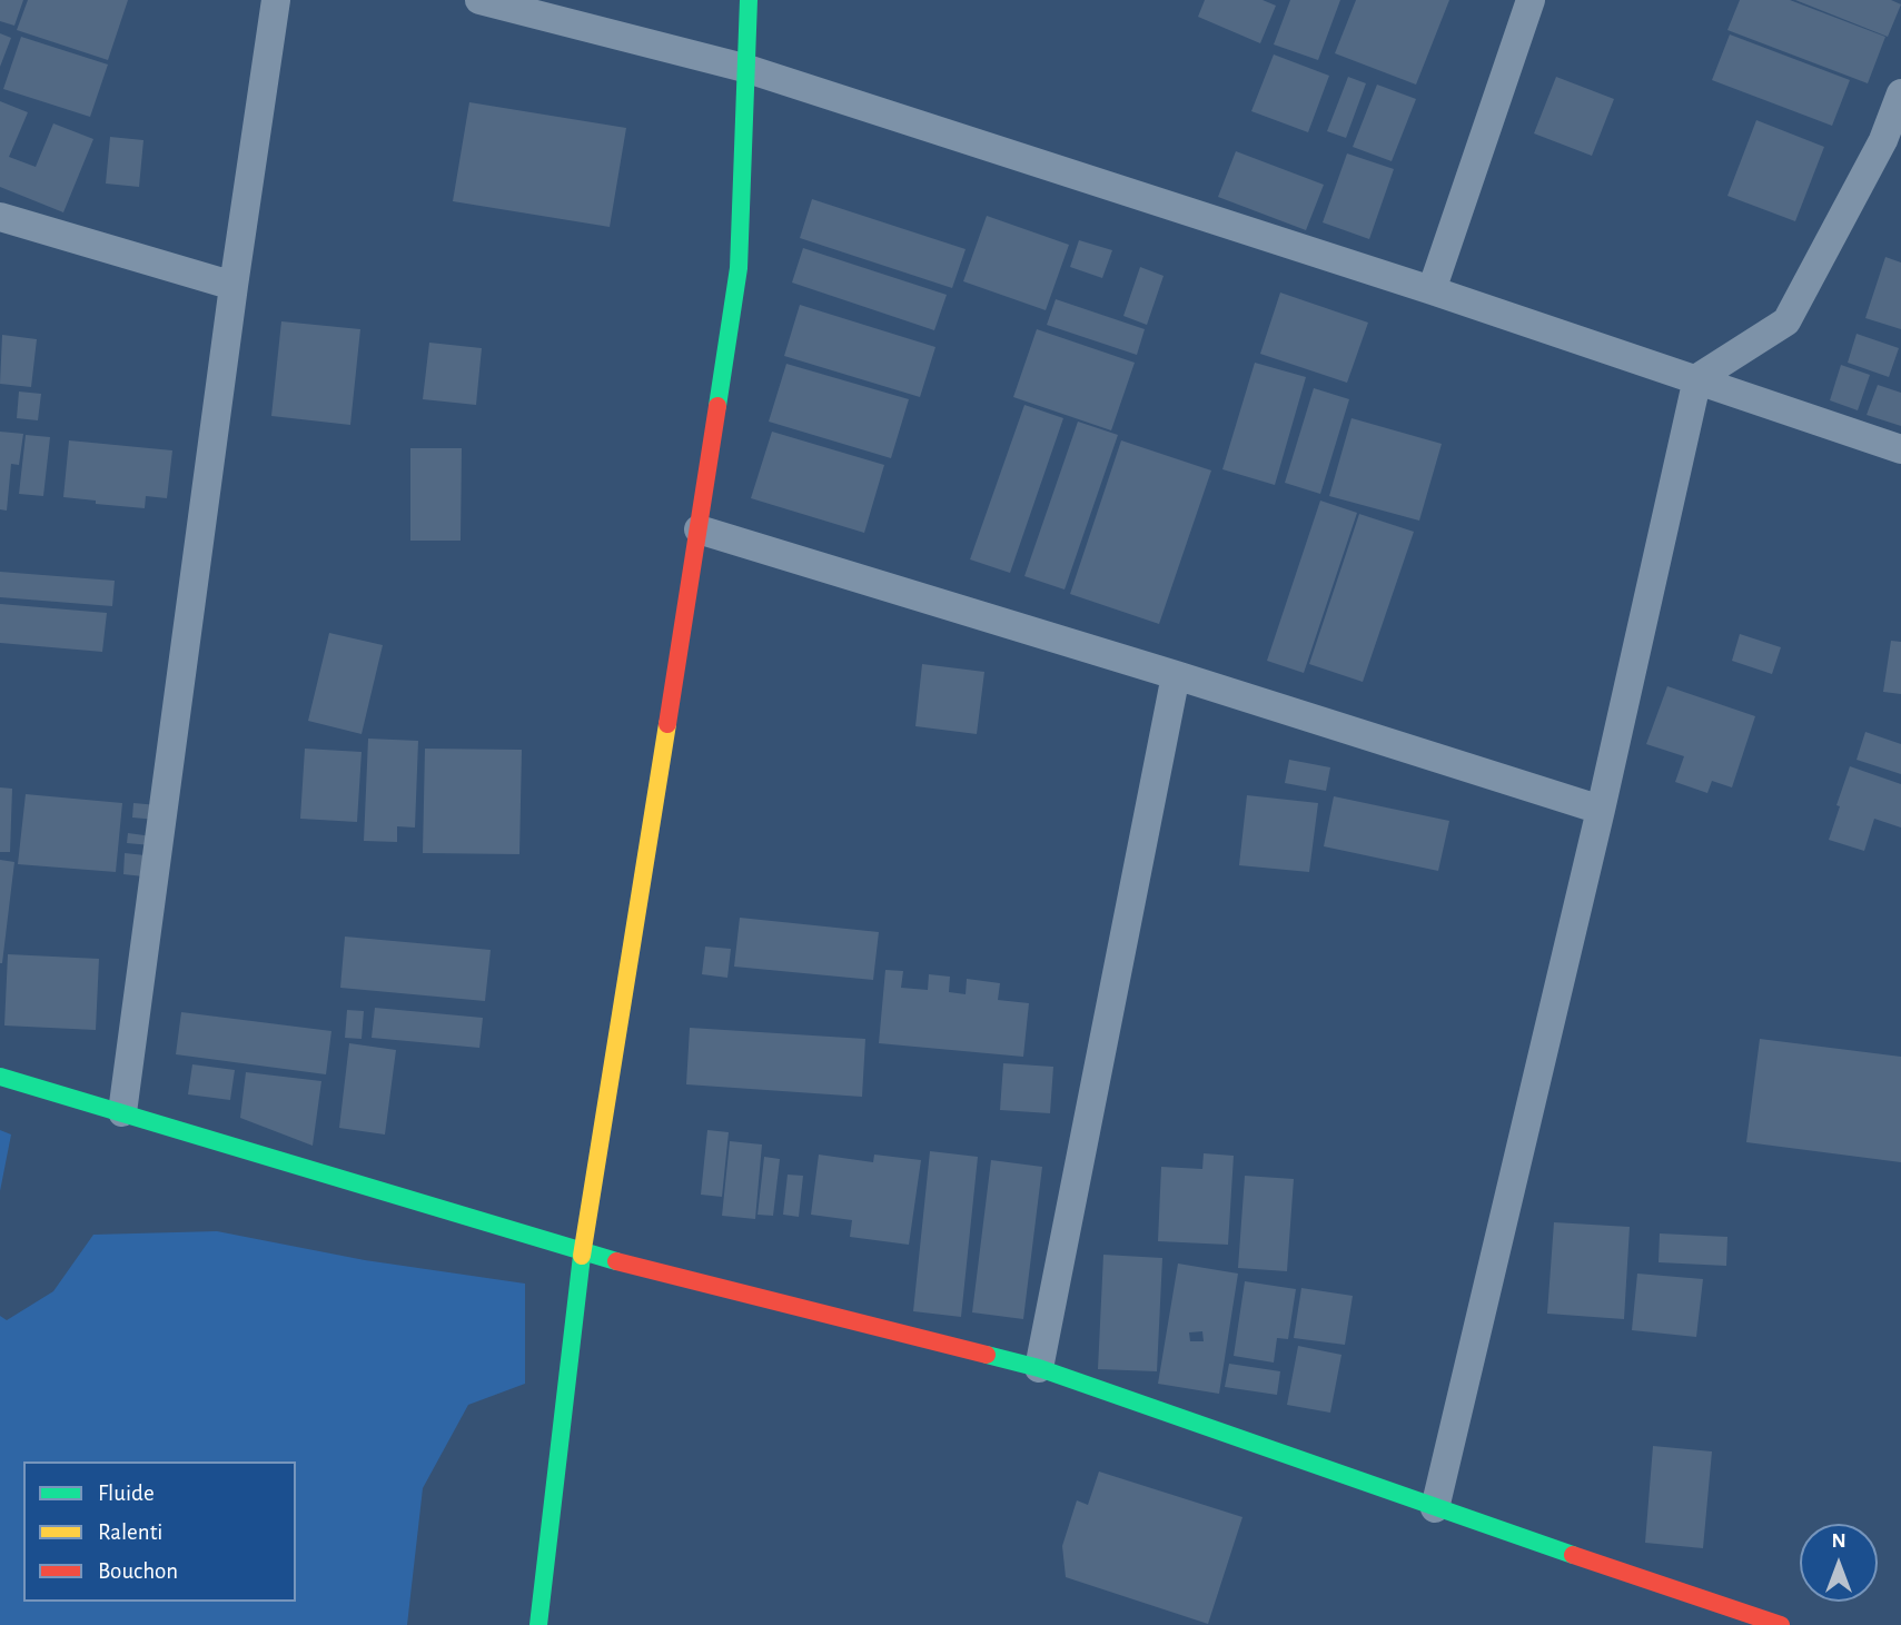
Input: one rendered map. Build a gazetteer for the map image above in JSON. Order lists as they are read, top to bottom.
{
  "legend": ["Fluide", "Ralenti", "Bouchon"],
  "north": "top"
}
